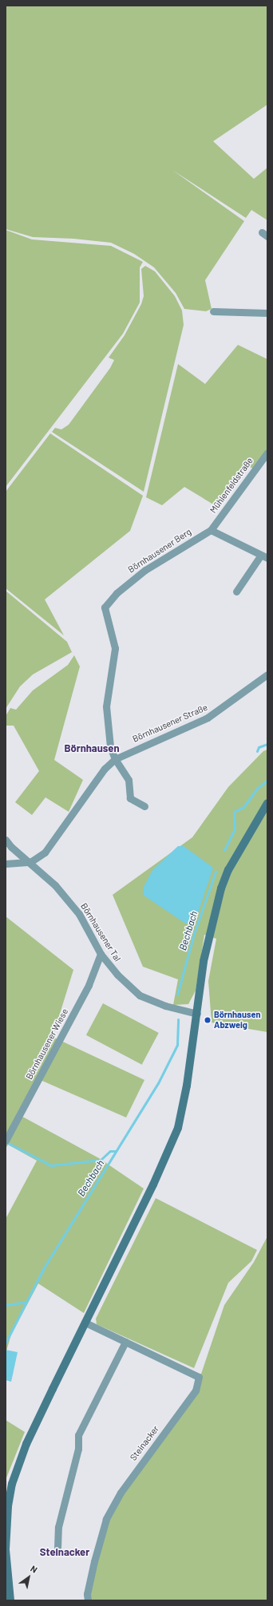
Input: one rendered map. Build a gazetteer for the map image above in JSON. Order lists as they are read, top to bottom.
{
  "streets": {
    "street": [
      "Mühlenfeldstraße",
      "Börnhausener Berg",
      "Börnhausener Straße",
      "Börnhausener Tal",
      "Börnhausener Wiese",
      "Steinacker"
    ]
  },
  "crossings": [
    ["Mühlenfeldstraße", "Börnhausener Berg"],
    ["Börnhausener Berg", "Börnhausener Straße"],
    ["Börnhausener Straße", "Börnhausener Tal"],
    ["Börnhausener Tal", "Börnhausener Wiese"]
  ],
  "districts": ["Börnhausen", "Steinacker"],
  "water": ["Bechbach"],
  "places": ["Börnhausen Abzweig"],
  "north": "top right"
}
